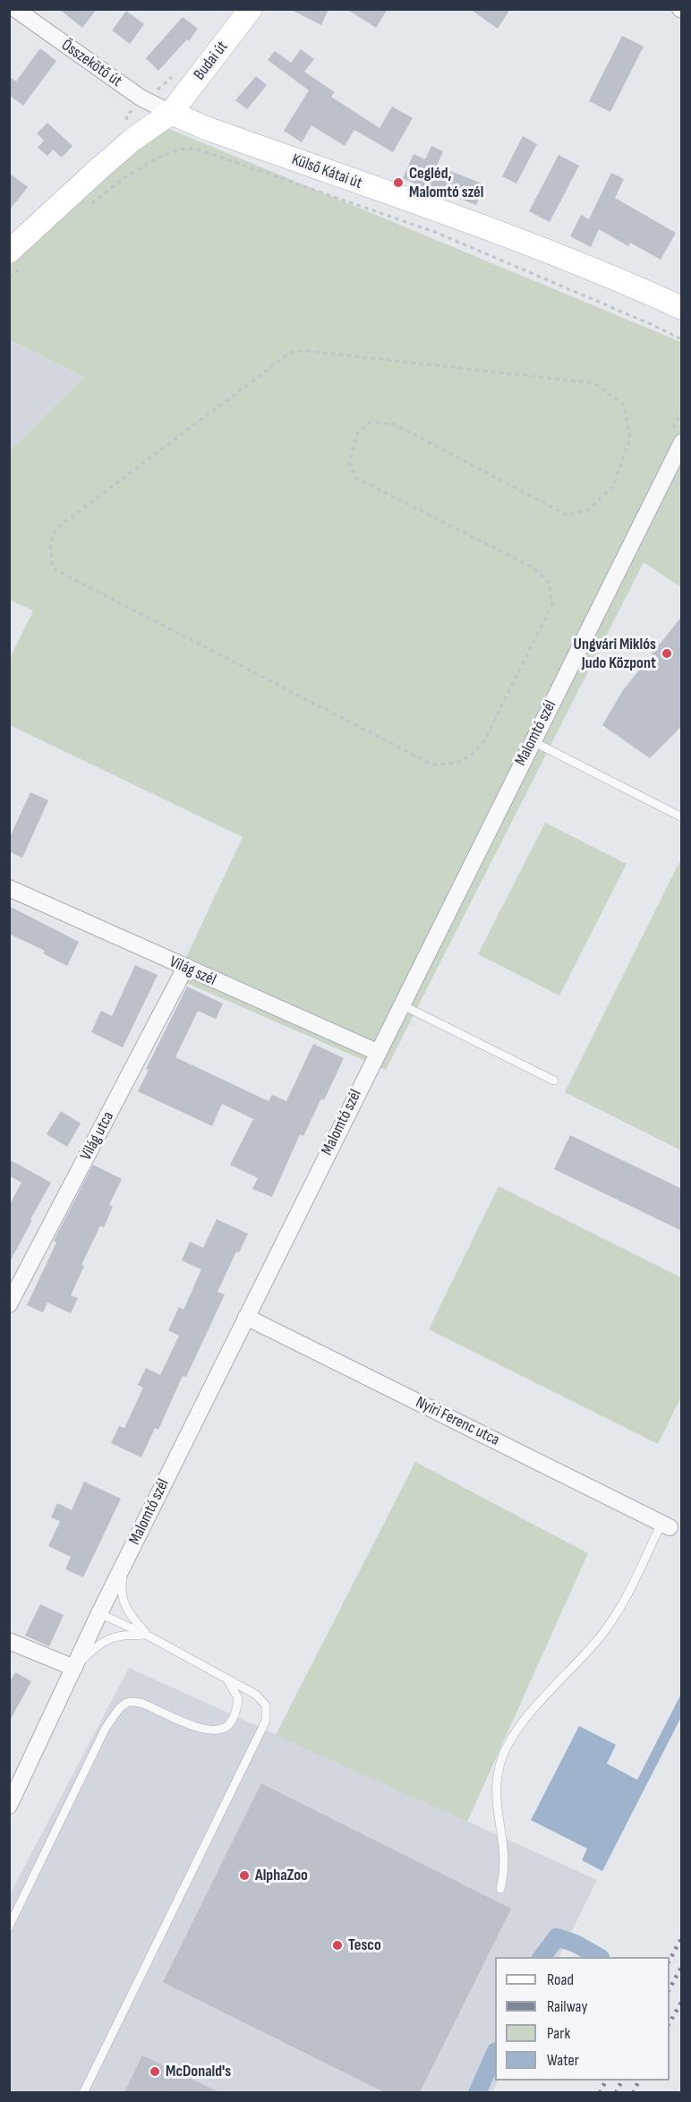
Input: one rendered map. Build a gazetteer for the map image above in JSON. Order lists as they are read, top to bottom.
{
  "streets": {
    "main road": ["Budai út", "Külső Kátai út"],
    "street": [
      "Összekötő út",
      "Malomtó szél",
      "Világ szél",
      "Világ utca",
      "Nyíri Ferenc utca"
    ]
  },
  "crossings": [
    ["Budai út", "Összekötő út"],
    ["Budai út", "Külső Kátai út"],
    ["Összekötő út", "Külső Kátai út"],
    ["Malomtó szél", "Világ szél"],
    ["Malomtó szél", "Nyíri Ferenc utca"],
    ["Világ szél", "Világ utca"]
  ],
  "places": [
    "Cegléd, Malomtó szél",
    "Ungvári Miklós Judo Központ",
    "AlphaZoo",
    "Tesco",
    "McDonald's"
  ],
  "legend": [
    "Road",
    "Railway",
    "Park",
    "Water"
  ]
}
